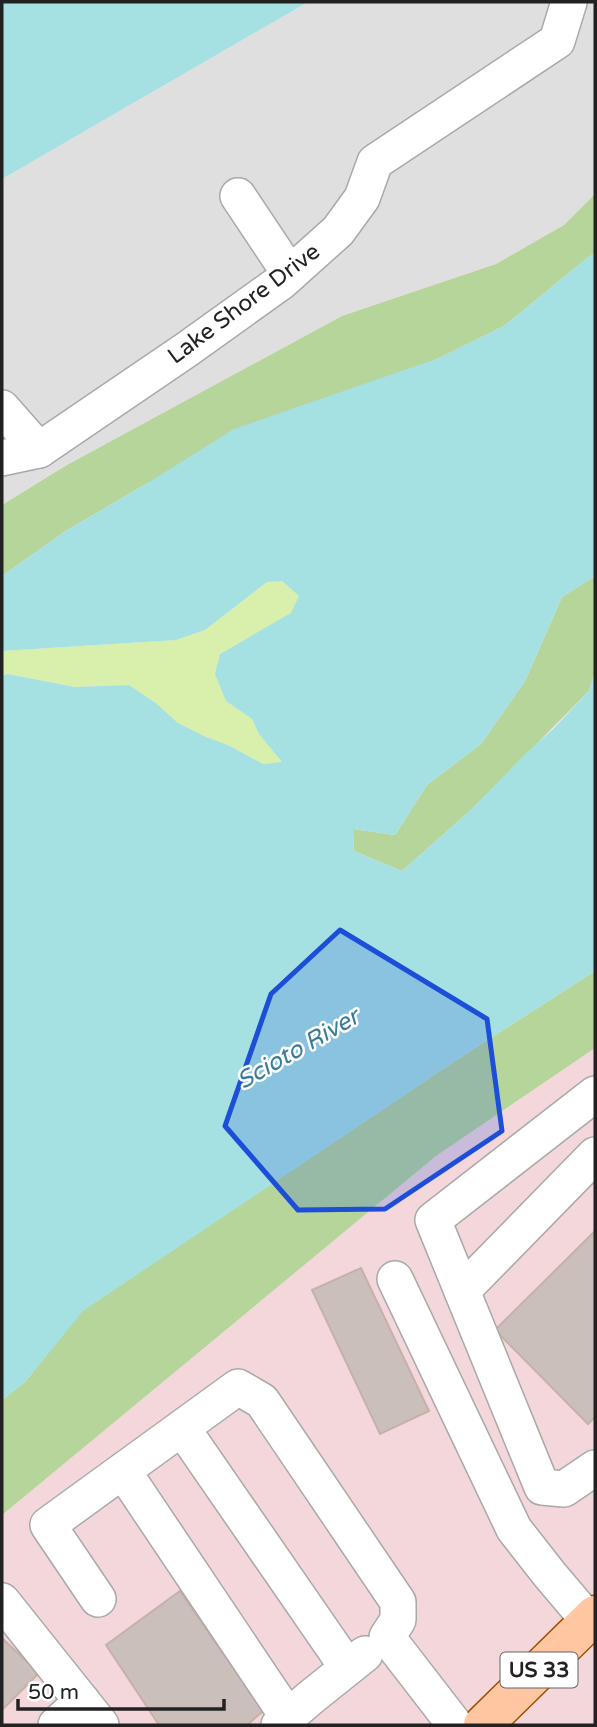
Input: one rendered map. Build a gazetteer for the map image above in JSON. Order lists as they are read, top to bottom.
{
  "streets": {
    "main road": ["US 33"],
    "street": ["Lake Shore Drive"]
  },
  "water": ["Scioto River"],
  "scale_bar": "50 m"
}
